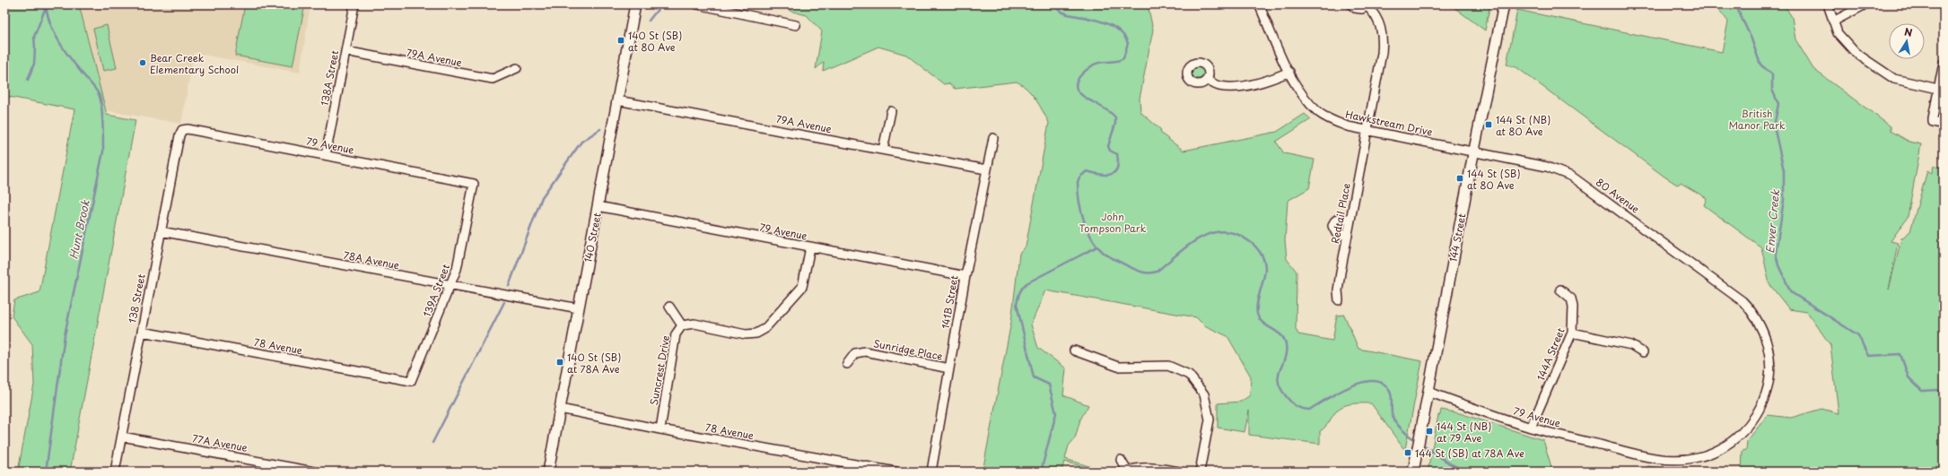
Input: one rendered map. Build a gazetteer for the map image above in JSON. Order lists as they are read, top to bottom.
{
  "streets": {
    "main road": ["140 Street", "144 Street"],
    "street": [
      "79A Avenue",
      "138A Street",
      "Hawkstream Drive",
      "79 Avenue",
      "80 Avenue",
      "Redtail Place",
      "78A Avenue",
      "139A Street",
      "138 Street",
      "141B Street",
      "78 Avenue",
      "Sunridge Place",
      "144A Street",
      "Suncrest Drive",
      "77A Avenue"
    ]
  },
  "crossings": [
    ["79A Avenue", "138A Street"],
    ["79A Avenue", "140 Street"],
    ["79A Avenue", "141B Street"],
    ["138A Street", "79 Avenue"],
    ["Hawkstream Drive", "80 Avenue"],
    ["Hawkstream Drive", "Redtail Place"],
    ["Hawkstream Drive", "144 Street"],
    ["79 Avenue", "80 Avenue"],
    ["79 Avenue", "140 Street"],
    ["79 Avenue", "144 Street"],
    ["79 Avenue", "139A Street"],
    ["79 Avenue", "138 Street"],
    ["79 Avenue", "141B Street"],
    ["79 Avenue", "144A Street"],
    ["80 Avenue", "144 Street"],
    ["140 Street", "78A Avenue"],
    ["140 Street", "78 Avenue"],
    ["78A Avenue", "139A Street"],
    ["78A Avenue", "138 Street"],
    ["139A Street", "78 Avenue"],
    ["138 Street", "78 Avenue"],
    ["138 Street", "77A Avenue"],
    ["141B Street", "Sunridge Place"],
    ["78 Avenue", "Suncrest Drive"]
  ],
  "water": ["Enver Creek", "Hunt Brook"],
  "parks": ["British Manor Park", "John Tompson Park"],
  "places": {
    "transit": [
      "140 St (SB) at 80 Ave",
      "144 St (NB) at 80 Ave",
      "144 St (SB) at 80 Ave",
      "140 St (SB) at 78A Ave",
      "144 St (NB) at 79 Ave",
      "144 St (SB) at 78A Ave"
    ],
    "other": ["Bear Creek Elementary School"]
  },
  "north": "top"
}
